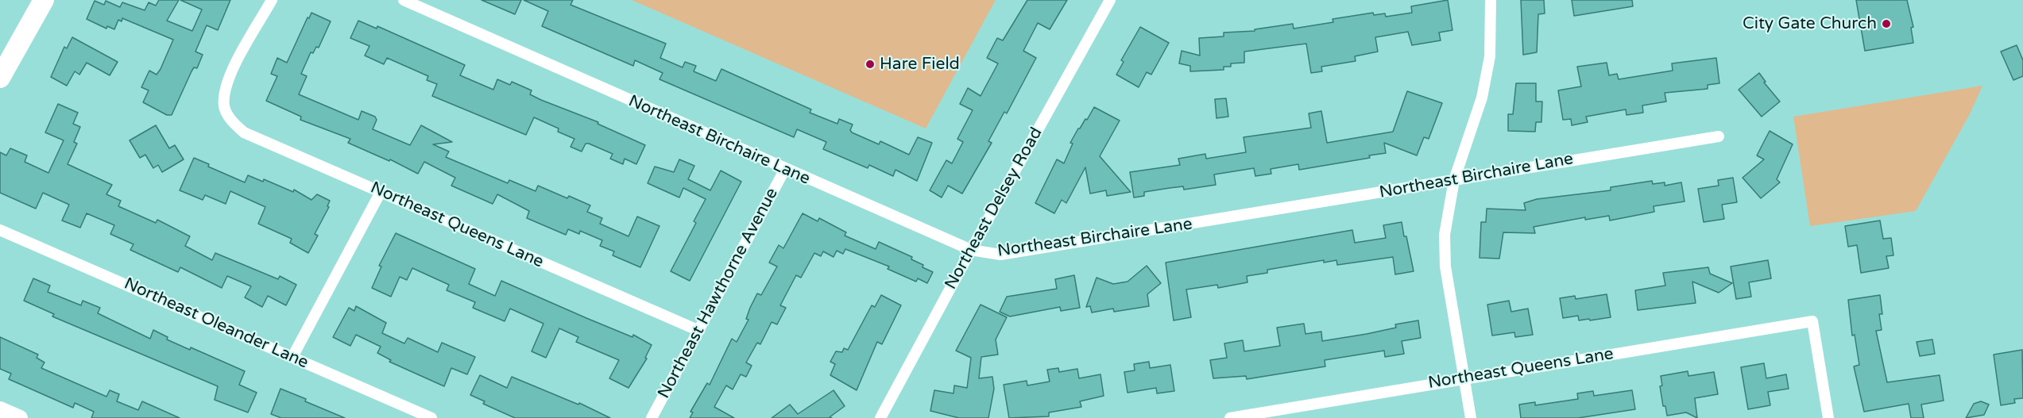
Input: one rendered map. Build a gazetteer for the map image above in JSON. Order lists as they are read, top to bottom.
{
  "streets": {
    "street": [
      "Northeast Birchaire Lane",
      "Northeast Delsey Road",
      "Northeast Queens Lane",
      "Northeast Hawthorne Avenue",
      "Northeast Oleander Lane"
    ]
  },
  "crossings": [
    ["Northeast Birchaire Lane", "Northeast Delsey Road"],
    ["Northeast Birchaire Lane", "Northeast Hawthorne Avenue"],
    ["Northeast Queens Lane", "Northeast Hawthorne Avenue"]
  ],
  "places": ["City Gate Church", "Hare Field"]
}
